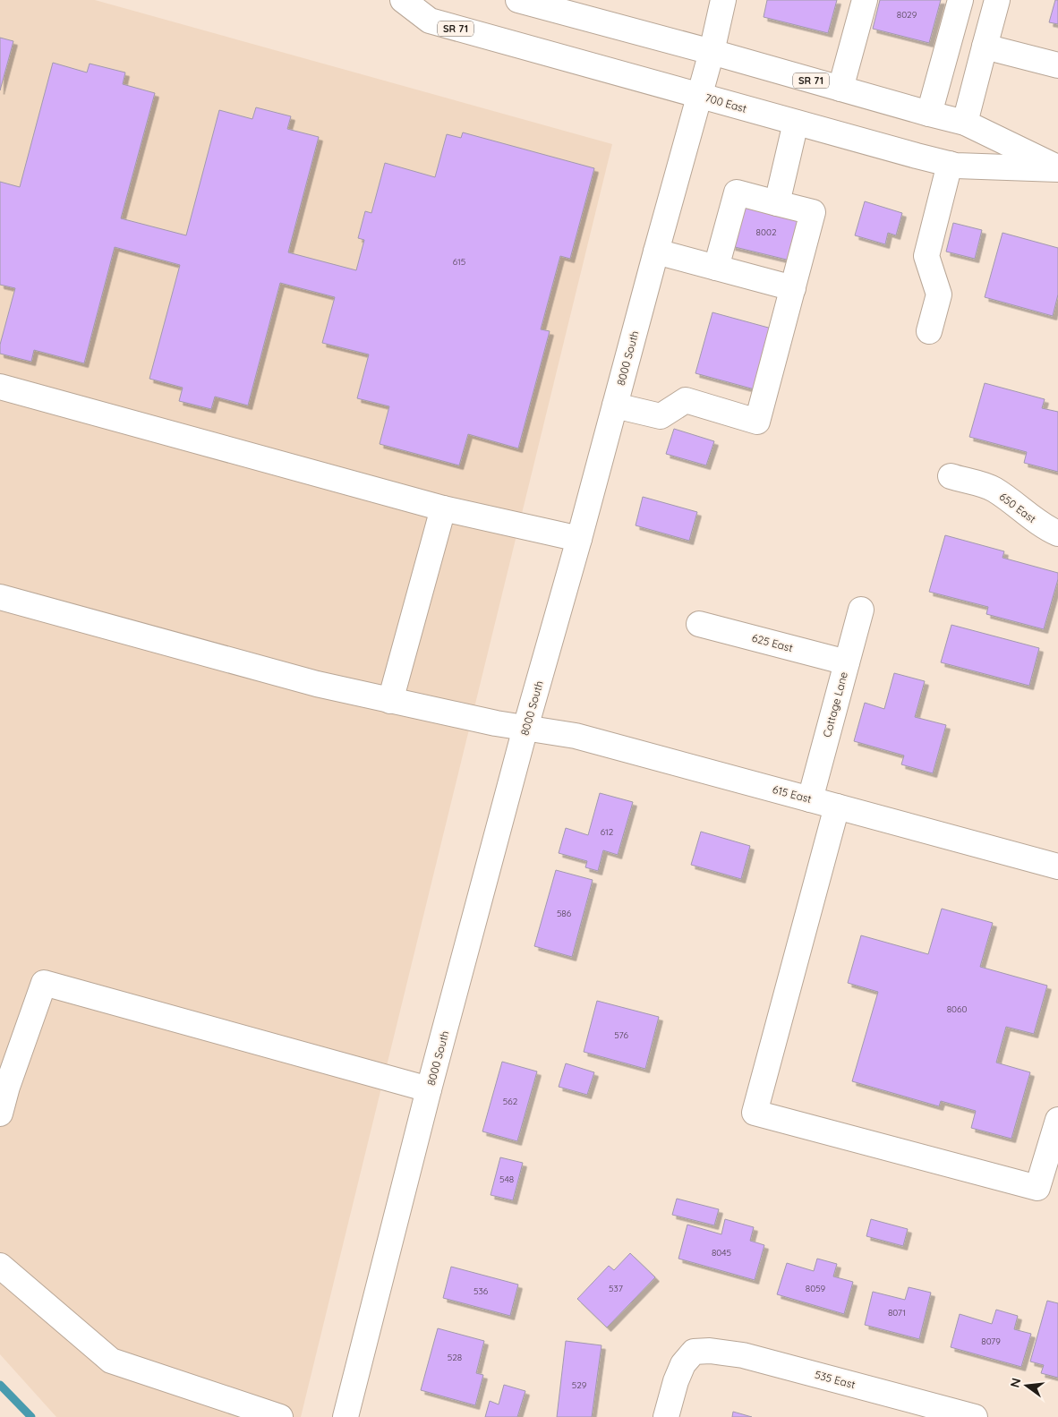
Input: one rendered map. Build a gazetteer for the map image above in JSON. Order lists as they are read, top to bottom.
{
  "streets": {
    "street": [
      "SR 71",
      "700 East",
      "8000 South",
      "650 East",
      "625 East",
      "Cottage Lane",
      "615 East",
      "535 East"
    ]
  },
  "crossings": [
    ["700 East", "8000 South"],
    ["8000 South", "615 East"],
    ["625 East", "Cottage Lane"],
    ["Cottage Lane", "615 East"]
  ],
  "house_numbers": [
    "8029",
    "8002",
    "615",
    "612",
    "586",
    "8060",
    "576",
    "562",
    "548",
    "8045",
    "537",
    "8059",
    "536",
    "8071",
    "8079",
    "528",
    "529"
  ],
  "north": "left"
}
